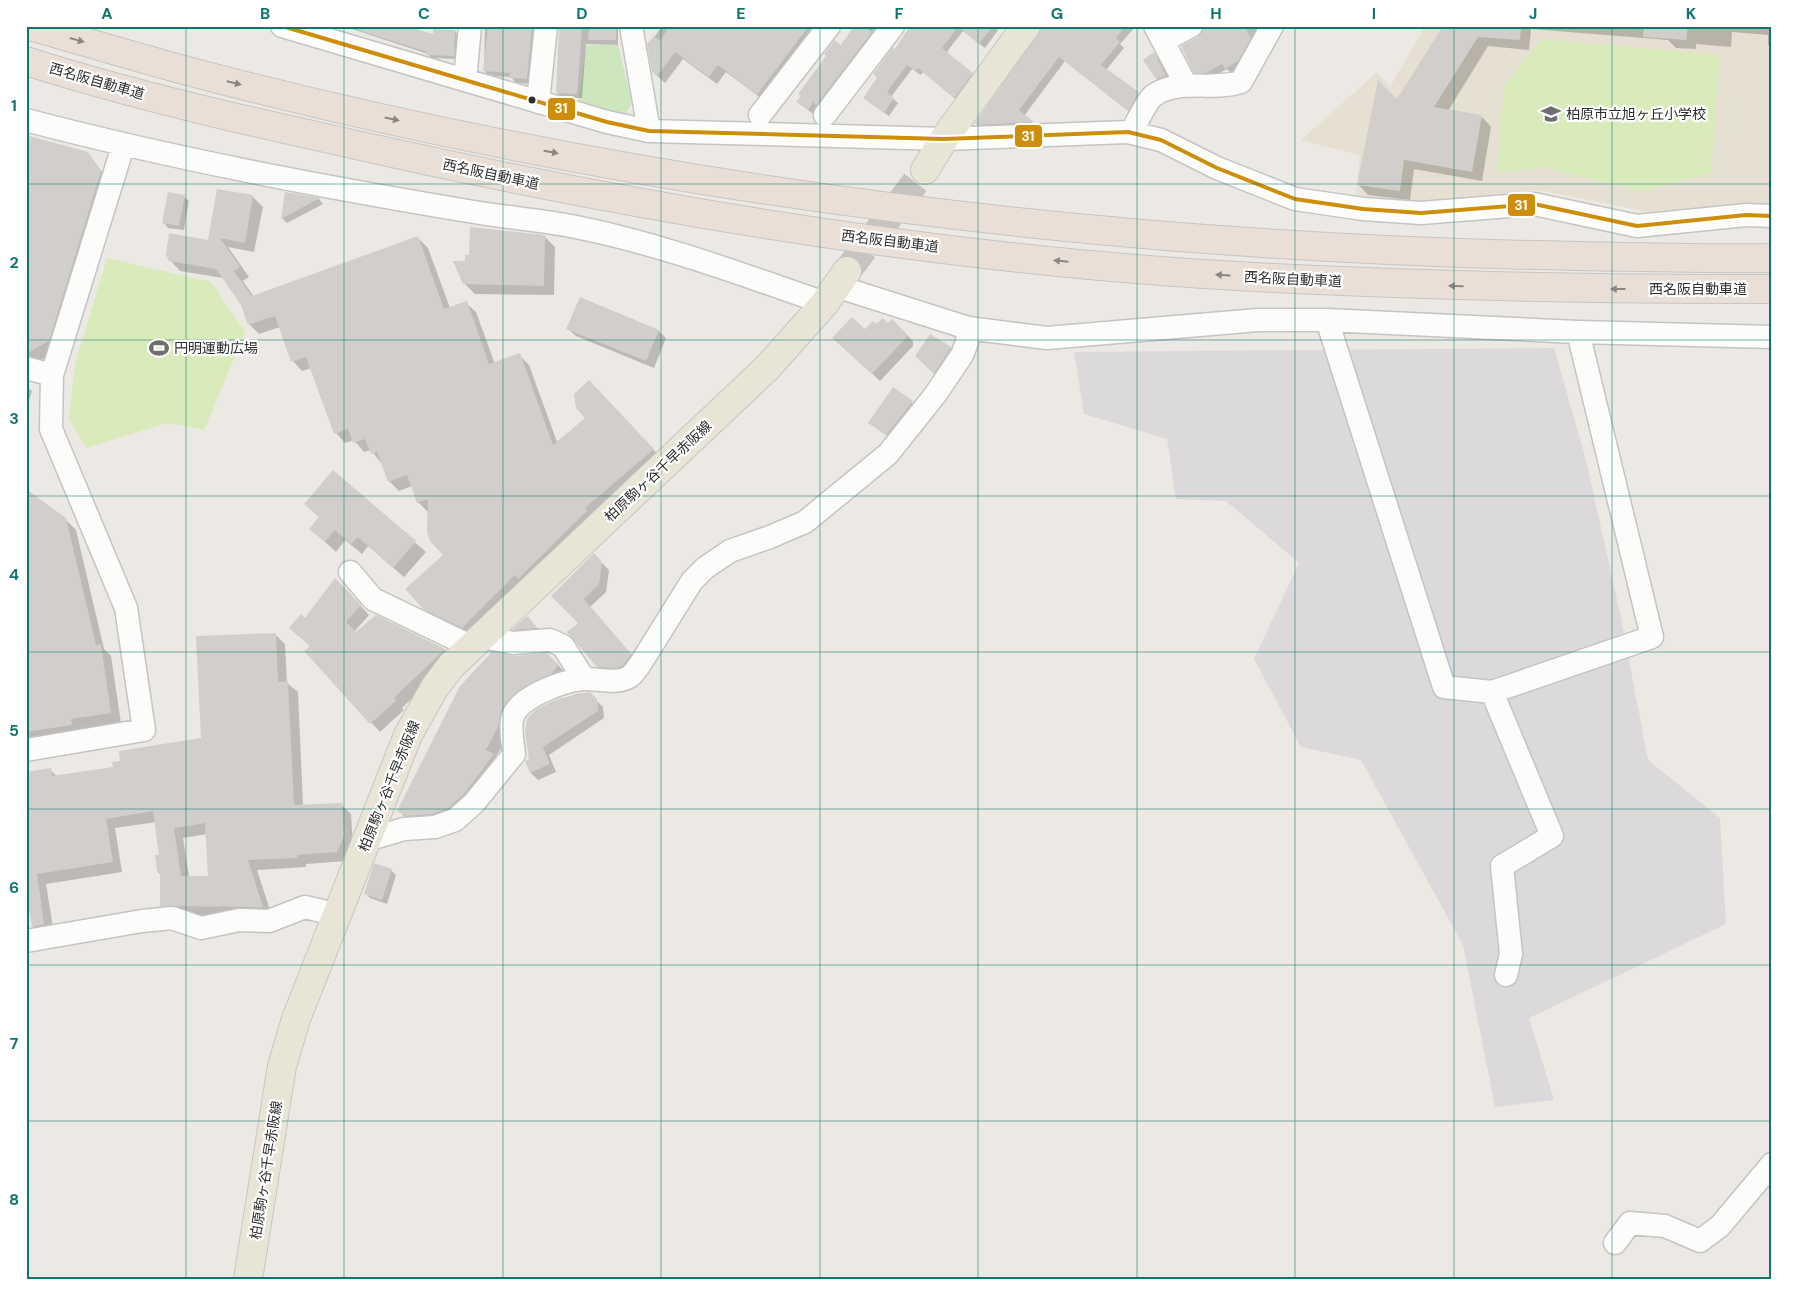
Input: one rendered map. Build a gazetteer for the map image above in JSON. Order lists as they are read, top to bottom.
{
  "streets": {
    "highway": ["西名阪自動車道"],
    "main road": ["柏原駒ヶ谷千早赤阪線"]
  },
  "places": {
    "school or university": ["柏原市立旭ヶ丘小学校"],
    "sports": ["円明運動広場"]
  },
  "lines": ["transit line 31"],
  "grid": {
    "columns": [
      "A",
      "B",
      "C",
      "D",
      "E",
      "F",
      "G",
      "H",
      "I",
      "J",
      "K"
    ],
    "rows": [
      "1",
      "2",
      "3",
      "4",
      "5",
      "6",
      "7",
      "8"
    ]
  }
}
